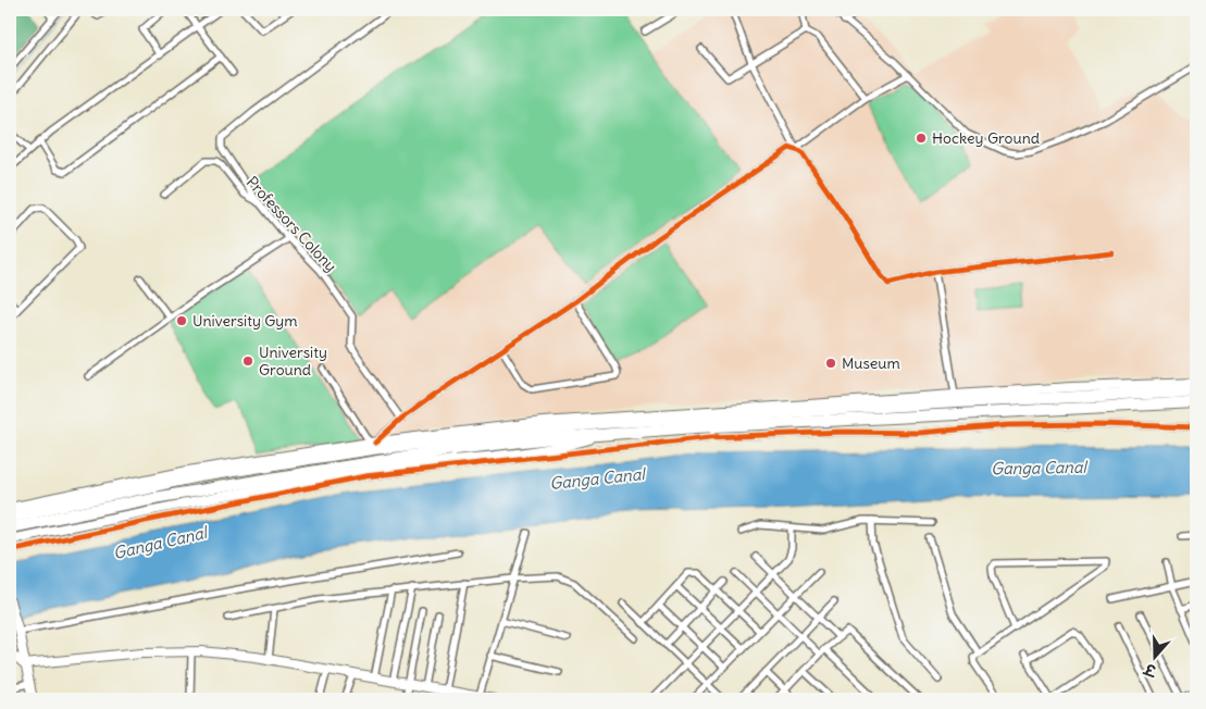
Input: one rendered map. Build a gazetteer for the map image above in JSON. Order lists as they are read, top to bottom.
{
  "streets": {
    "street": ["Professors Colony"]
  },
  "water": ["Ganga Canal"],
  "places": [
    "Hockey Ground",
    "University Gym",
    "University Ground",
    "Museum"
  ],
  "north": "bottom"
}
